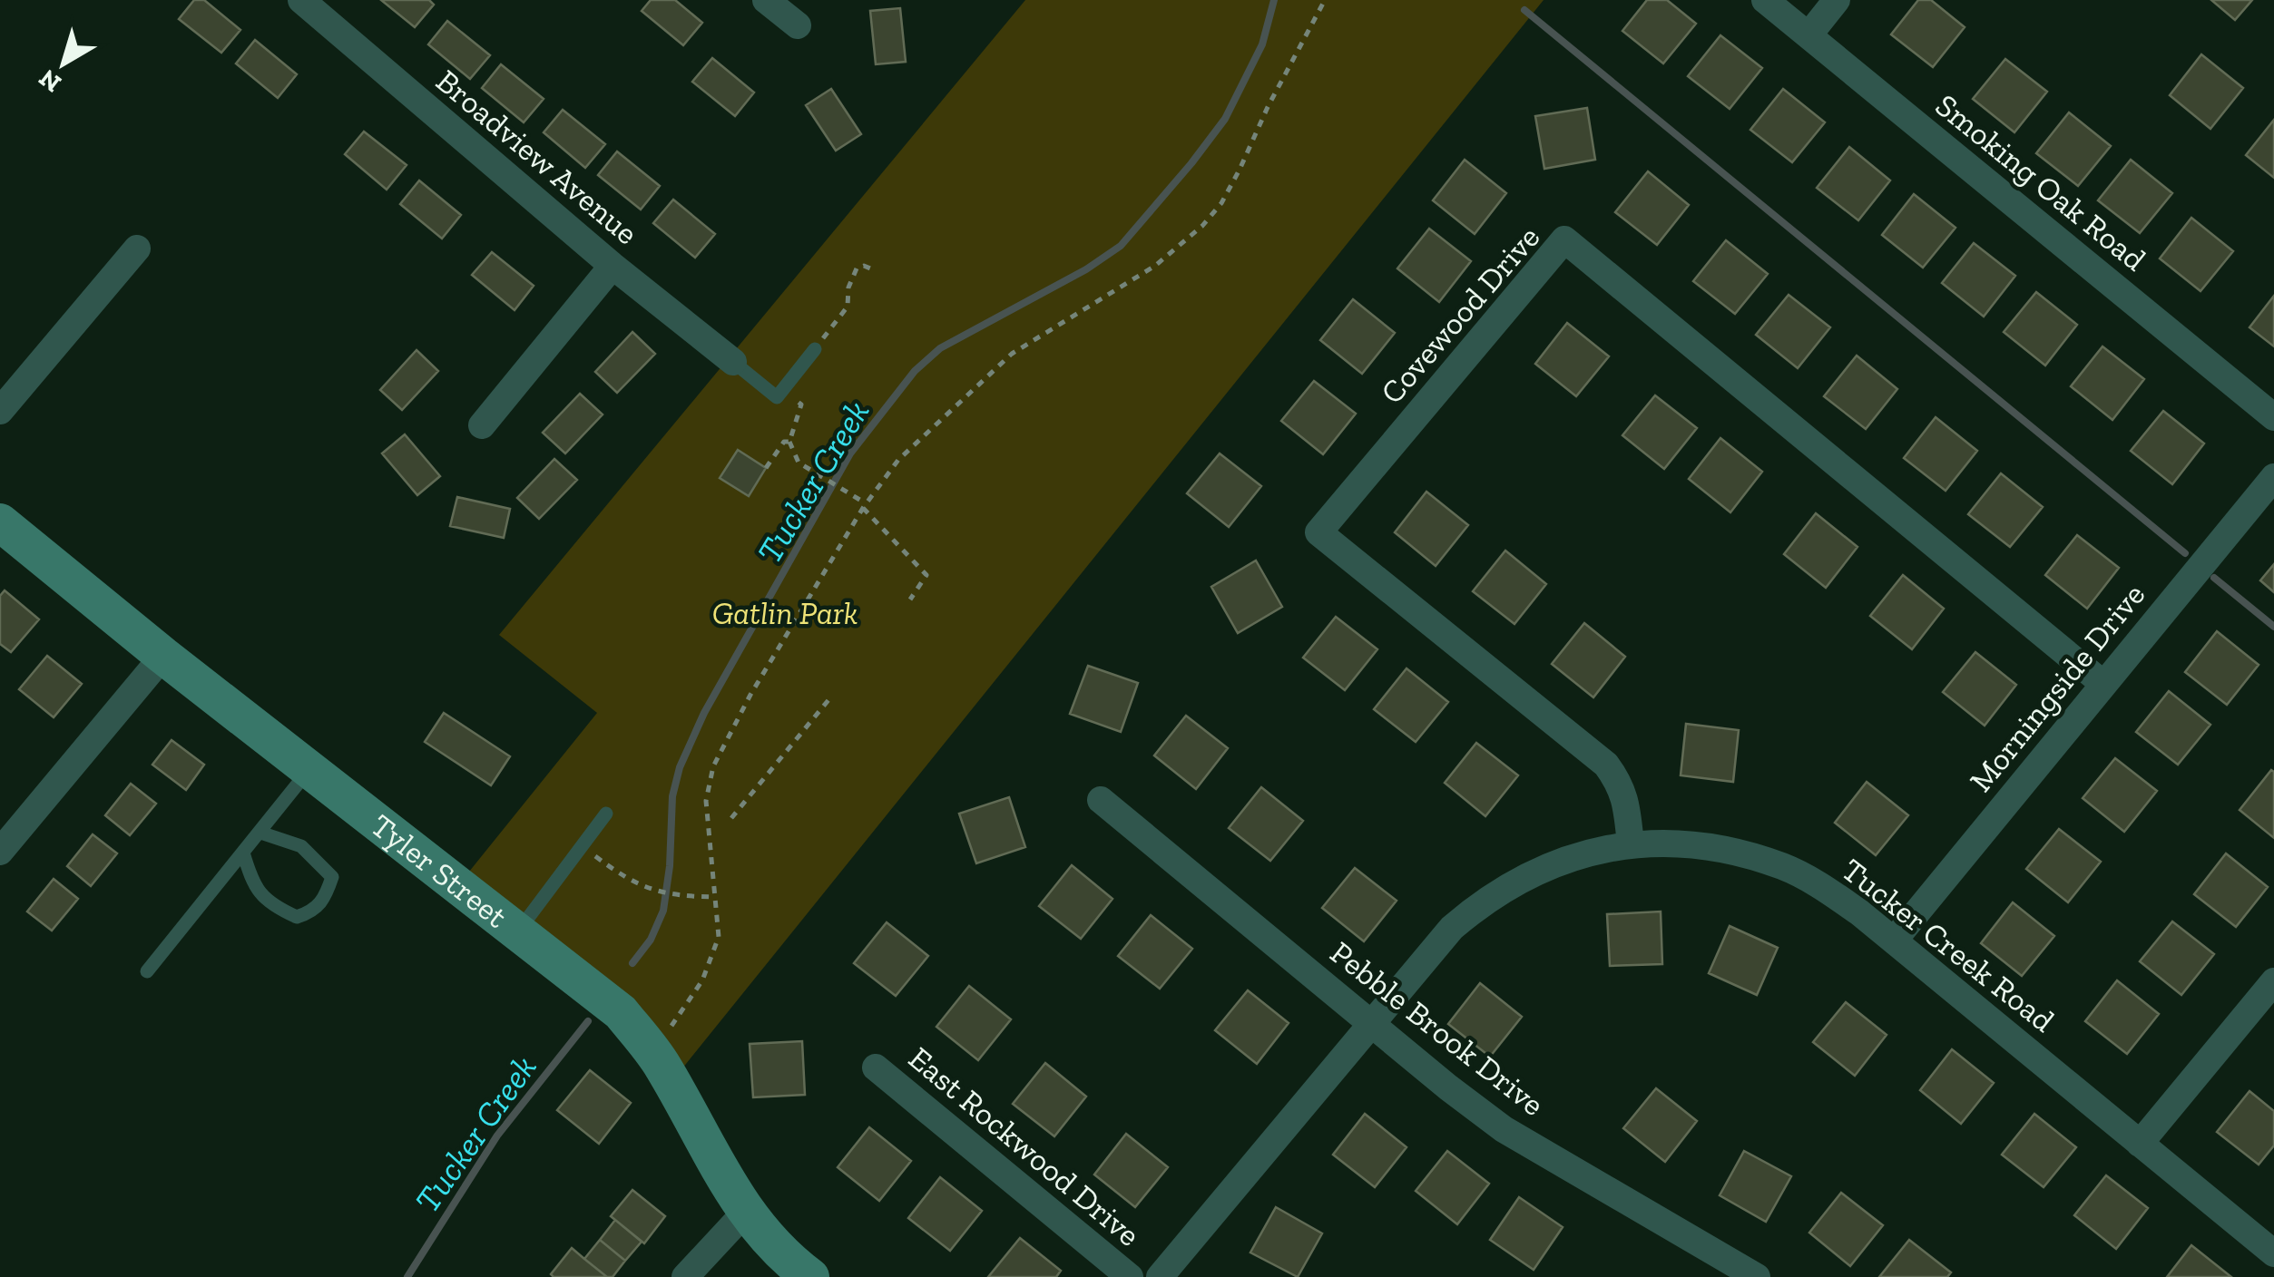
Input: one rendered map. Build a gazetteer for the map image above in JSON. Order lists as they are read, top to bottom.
{
  "streets": {
    "street": [
      "Broadview Avenue",
      "Smoking Oak Road",
      "Covewood Drive",
      "Morningside Drive",
      "Tyler Street",
      "Tucker Creek Road",
      "Pebble Brook Drive",
      "East Rockwood Drive"
    ]
  },
  "crossings": [
    ["Covewood Drive", "Morningside Drive"],
    ["Covewood Drive", "Tucker Creek Road"],
    ["Morningside Drive", "Tucker Creek Road"],
    ["Tucker Creek Road", "Pebble Brook Drive"]
  ],
  "water": ["Tucker Creek"],
  "parks": ["Gatlin Park"],
  "north": "bottom left"
}
